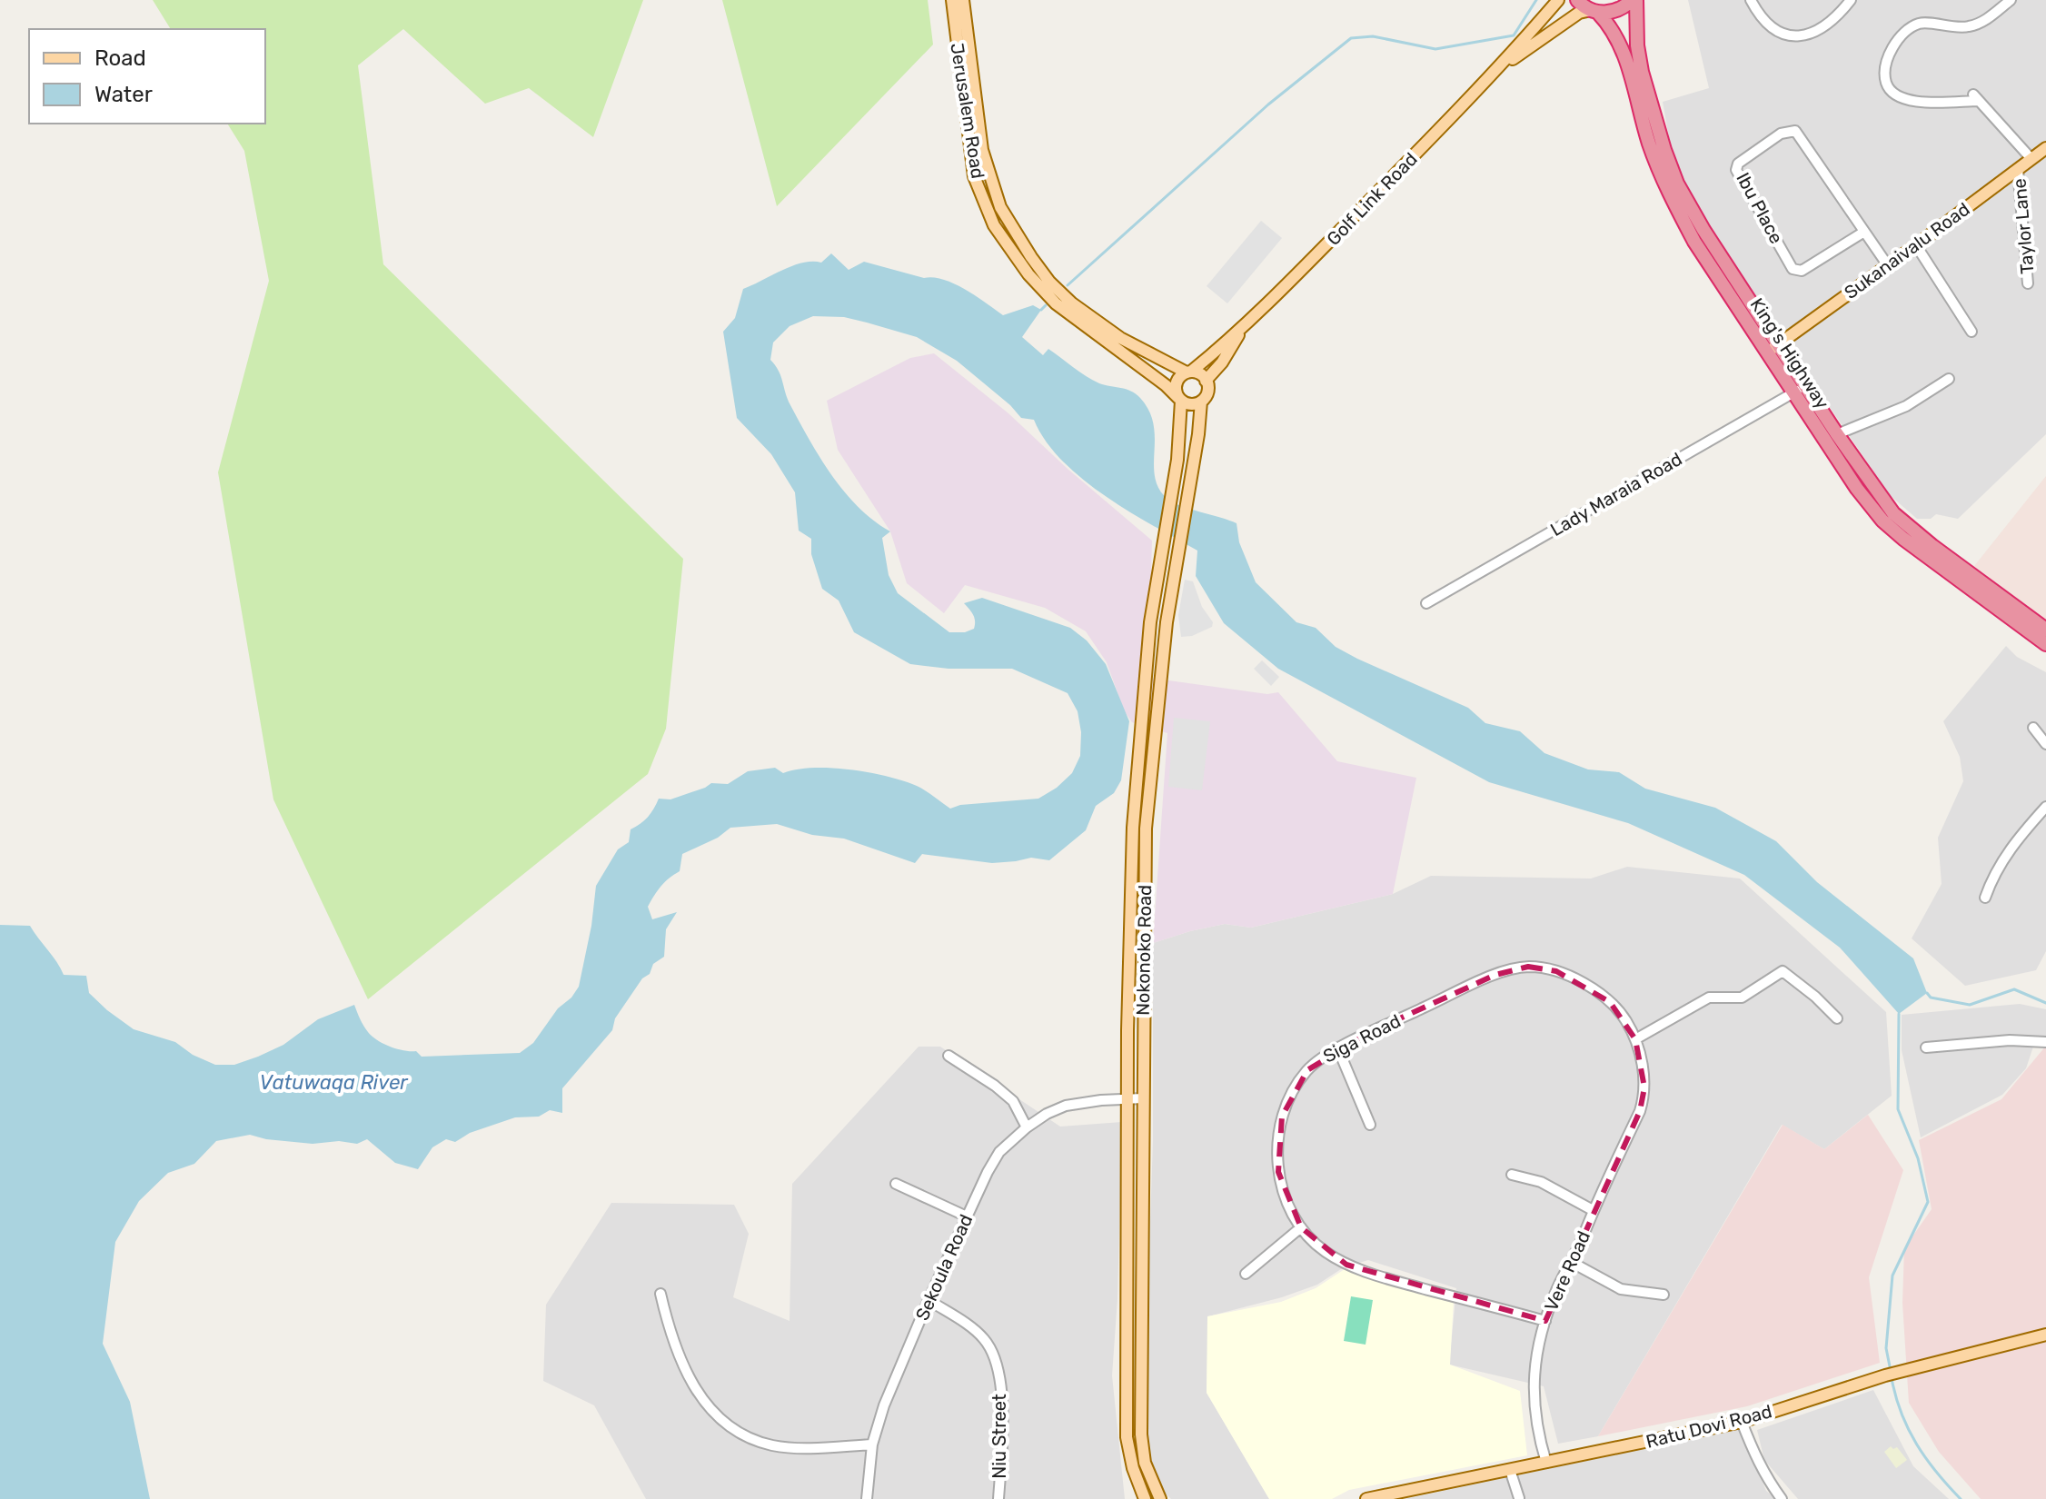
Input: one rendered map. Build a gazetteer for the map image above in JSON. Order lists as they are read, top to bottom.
{
  "streets": {
    "highway": ["King's Highway"],
    "main road": [
      "Jerusalem Road",
      "Golf Link Road",
      "Sukanaivalu Road",
      "Nokonoko Road",
      "Ratu Dovi Road"
    ],
    "street": [
      "Ibu Place",
      "Taylor Lane",
      "Lady Maraia Road",
      "Siga Road",
      "Sekoula Road",
      "Vere Road",
      "Niu Street"
    ]
  },
  "crossings": [
    ["Jerusalem Road", "Golf Link Road"],
    ["Jerusalem Road", "Nokonoko Road"],
    ["Golf Link Road", "King's Highway"],
    ["Golf Link Road", "Nokonoko Road"],
    ["Ibu Place", "Sukanaivalu Road"],
    ["Taylor Lane", "Sukanaivalu Road"],
    ["Sukanaivalu Road", "King's Highway"],
    ["King's Highway", "Lady Maraia Road"],
    ["Nokonoko Road", "Sekoula Road"],
    ["Siga Road", "Vere Road"],
    ["Sekoula Road", "Niu Street"],
    ["Vere Road", "Ratu Dovi Road"]
  ],
  "water": ["Vatuwaqa River"],
  "legend": ["Road", "Water"]
}
